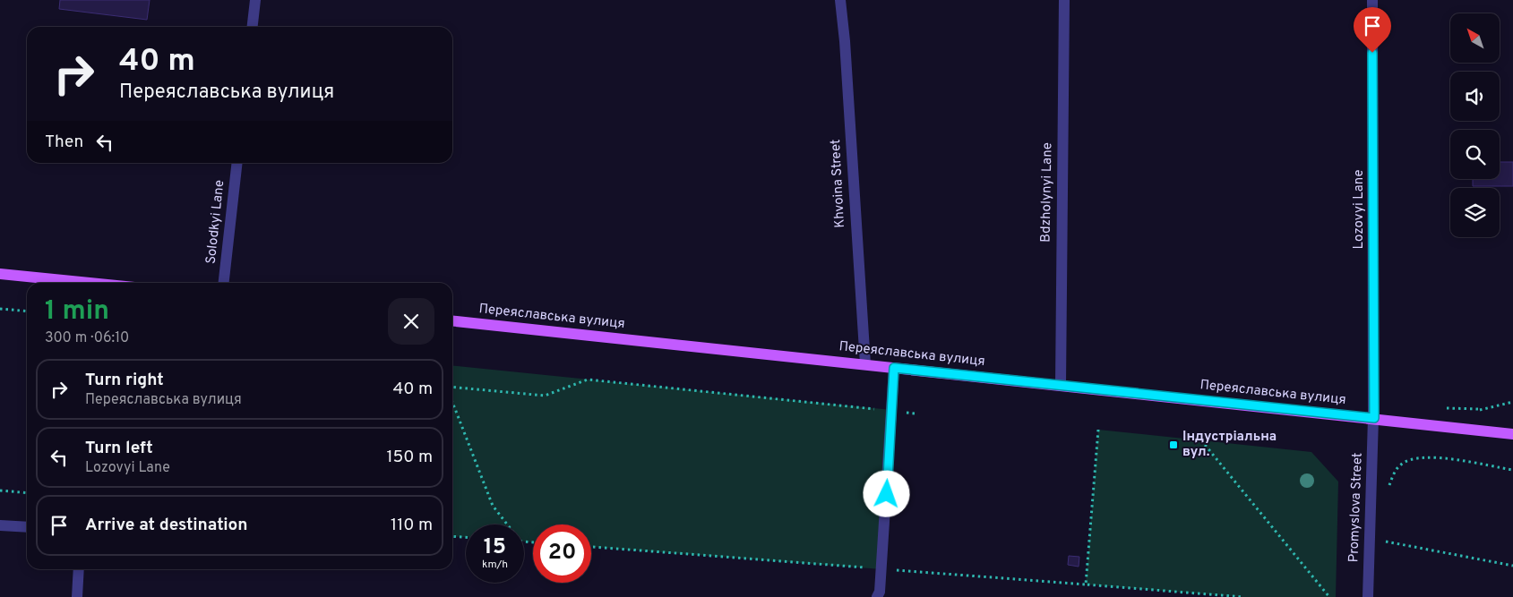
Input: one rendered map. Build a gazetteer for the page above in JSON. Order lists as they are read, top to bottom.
{
  "streets": {
    "main road": ["Переяславська вулиця"],
    "street": [
      "Khvoina Street",
      "Bdzholynyi Lane",
      "Lozovyi Lane",
      "Solodkyi Lane",
      "Promyslova Street"
    ]
  },
  "crossings": [
    ["Khvoina Street", "Переяславська вулиця"],
    ["Bdzholynyi Lane", "Переяславська вулиця"],
    ["Lozovyi Lane", "Переяславська вулиця"],
    ["Lozovyi Lane", "Promyslova Street"],
    ["Переяславська вулиця", "Promyslova Street"]
  ],
  "places": {
    "transit": ["Індустріальна вул."]
  },
  "north": "top left",
  "page": {
    "turn": ["40 m", "Переяславська вулиця"],
    "then": "Then",
    "heading": ["1 min", "300 m · 06:10"],
    "list": [
      {
        "name": "Turn right",
        "note": "Переяславська вулиця",
        "value": "40 m"
      },
      {
        "name": "Turn left",
        "note": "Lozovyi Lane",
        "value": "150 m"
      },
      {
        "name": "Arrive at destination",
        "value": "110 m"
      }
    ],
    "speed": "15 km/h",
    "limit": "20"
  }
}
